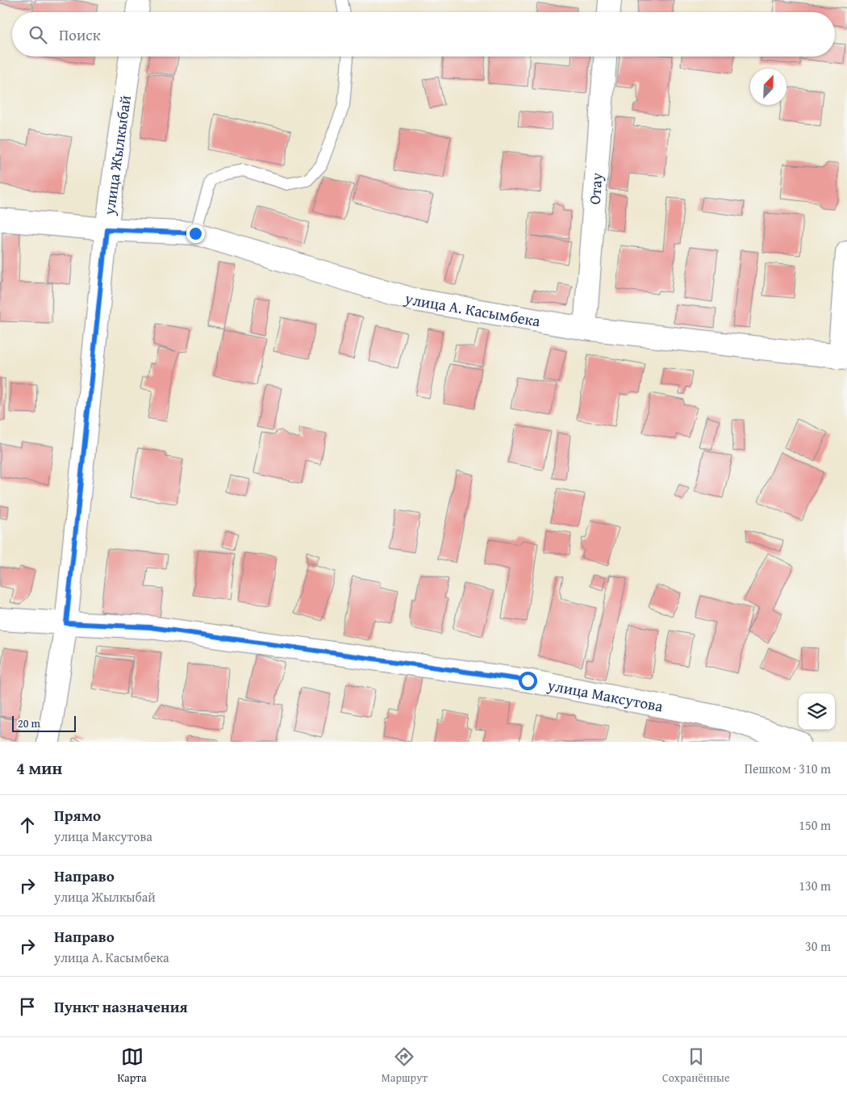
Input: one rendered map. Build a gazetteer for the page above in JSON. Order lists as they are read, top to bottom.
{
  "streets": {
    "street": [
      "улица Жылкыбай",
      "Отау",
      "улица А. Касымбека",
      "улица Максутова"
    ]
  },
  "crossings": [
    ["улица Жылкыбай", "улица А. Касымбека"],
    ["улица Жылкыбай", "улица Максутова"],
    ["Отау", "улица А. Касымбека"]
  ],
  "scale_bar": "20 m",
  "north": "top right",
  "page": {
    "search": "Поиск",
    "scale": "20 m",
    "heading": ["4 мин", "Пешком · 310 m"],
    "list": [
      ["Прямо", "улица Максутова", "150 m"],
      ["Направо", "улица Жылкыбай", "130 m"],
      ["Направо", "улица А. Касымбека", "30 m"],
      "Пункт назначения"
    ],
    "nav": ["Карта", "Маршрут", "Сохранённые"]
  }
}
